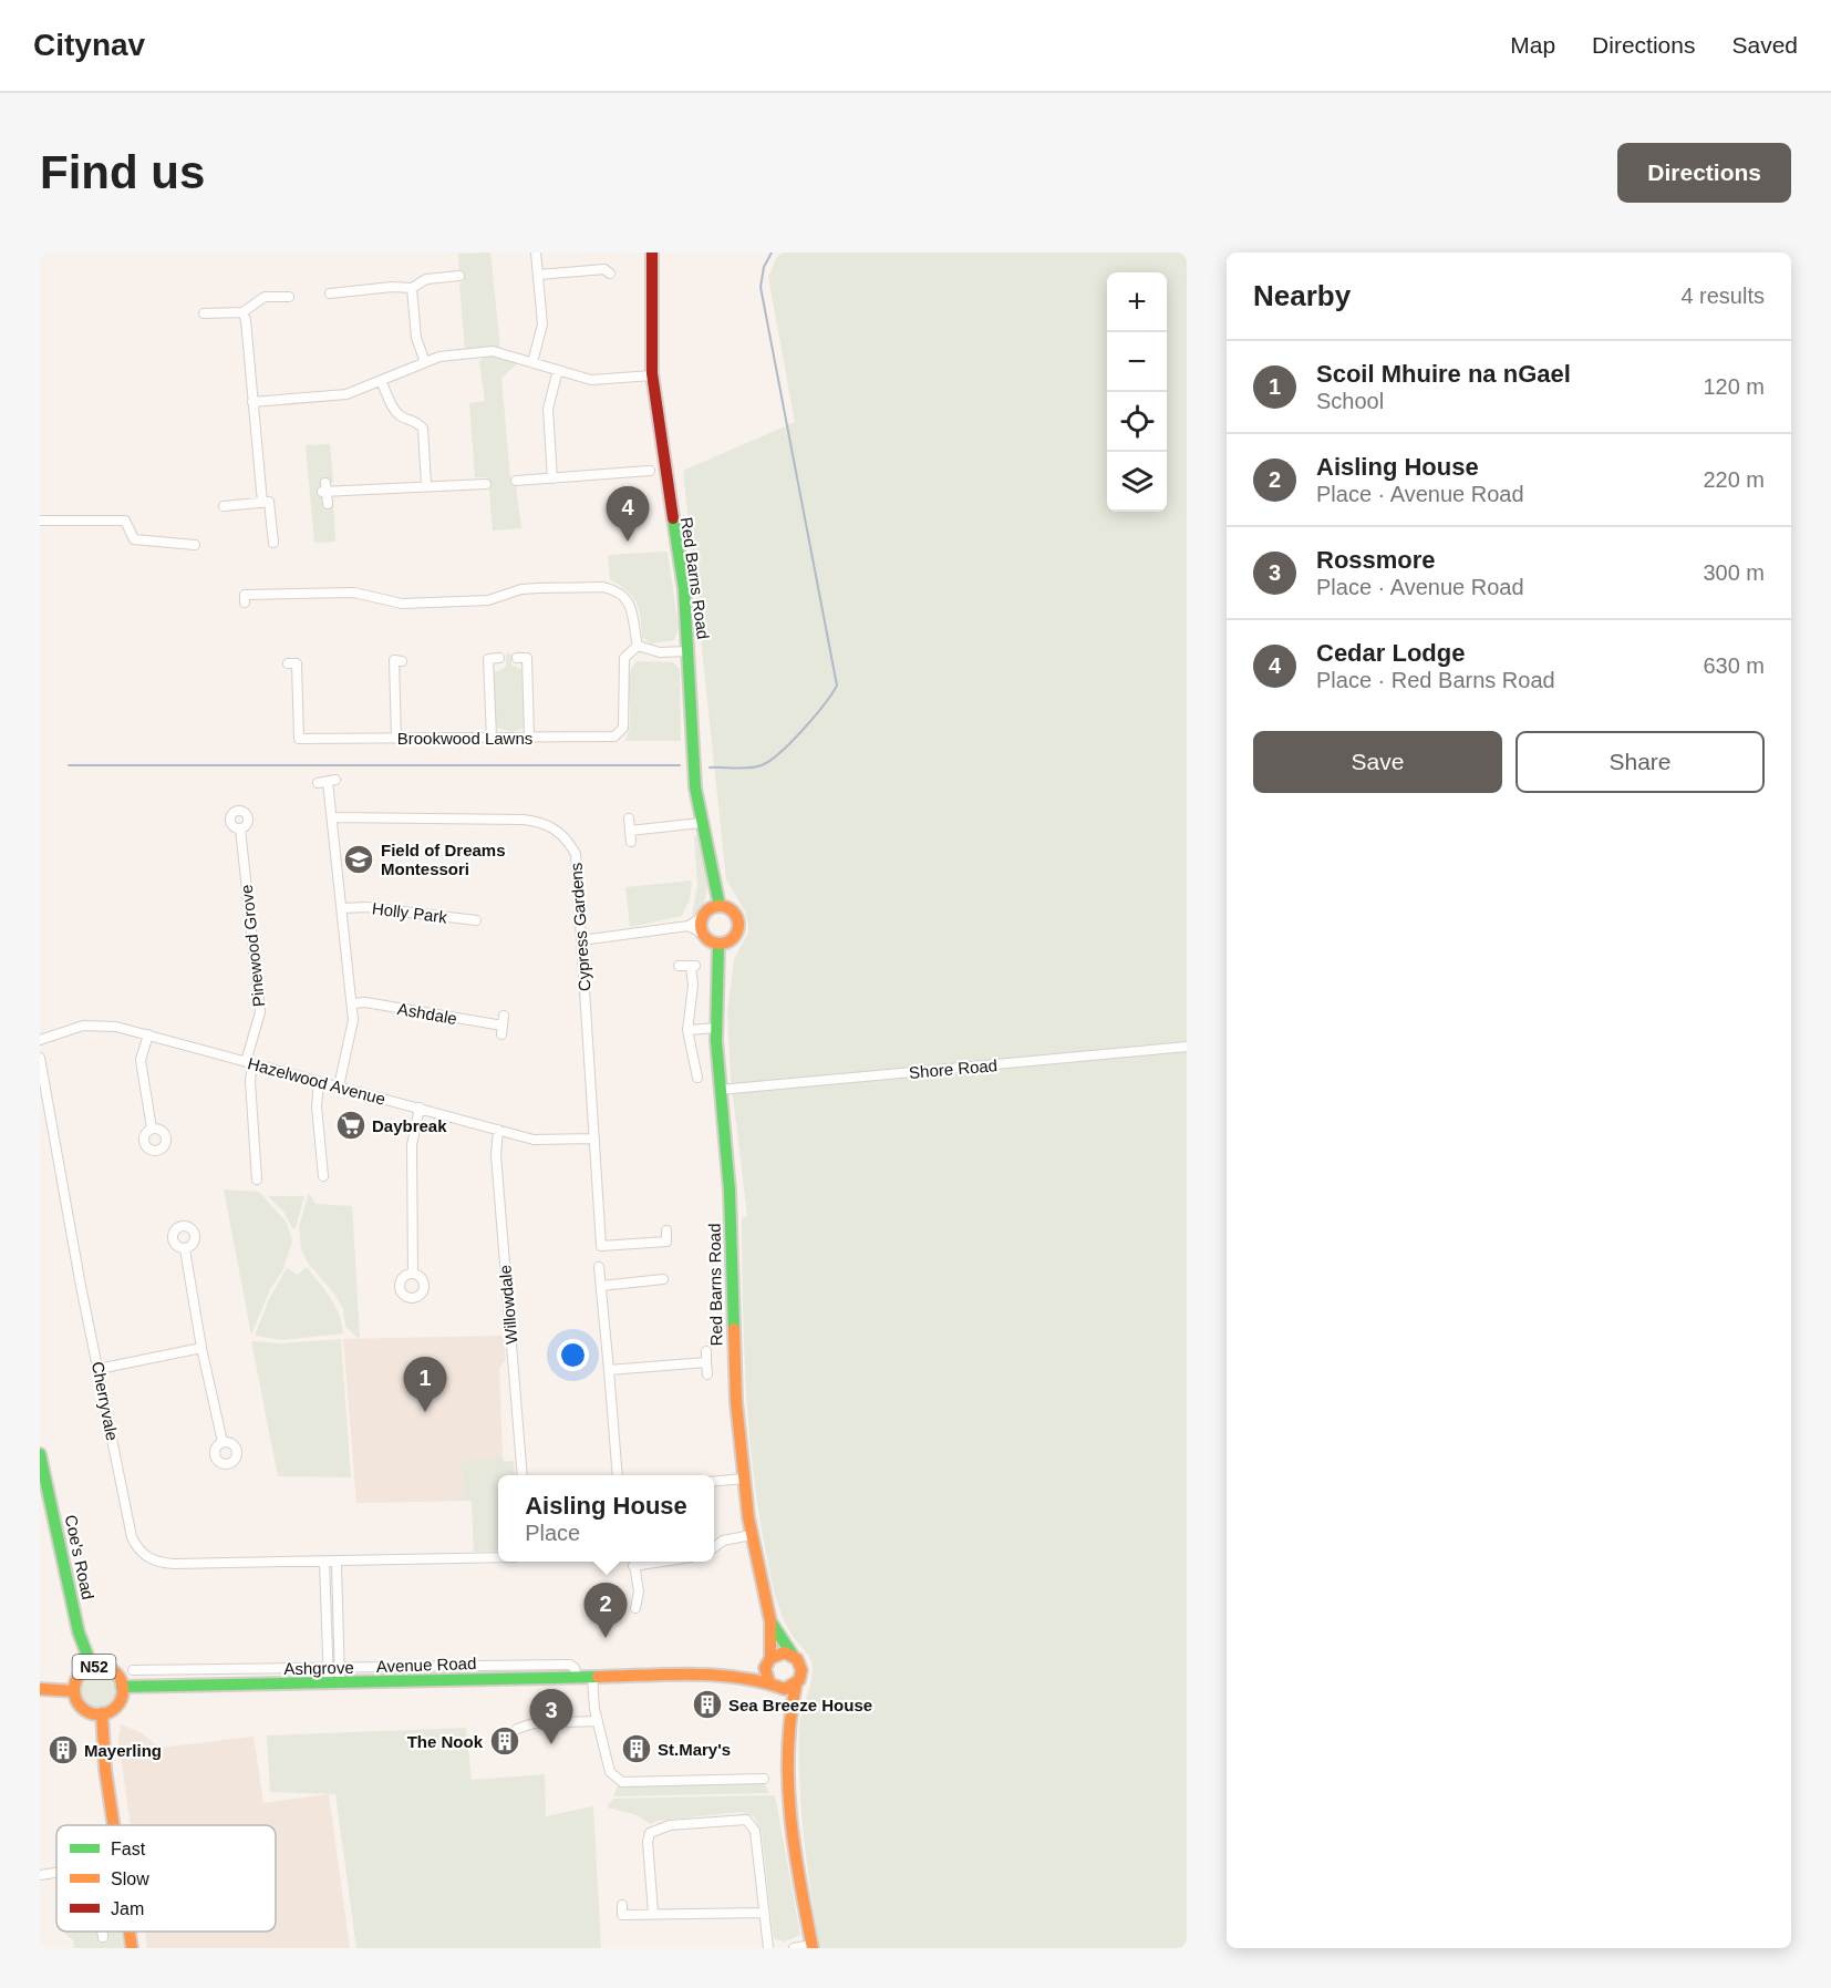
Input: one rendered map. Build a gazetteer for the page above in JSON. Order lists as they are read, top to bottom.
{
  "streets": {
    "main road": [
      "Red Barns Road",
      "Coe's Road",
      "Avenue Road",
      "N52"
    ],
    "street": [
      "Brookwood Lawns",
      "Holly Park",
      "Cypress Gardens",
      "Pinewood Grove",
      "Ashdale",
      "Shore Road",
      "Hazelwood Avenue",
      "Willowdale",
      "Cherryvale",
      "Ashgrove"
    ]
  },
  "crossings": [
    ["Red Barns Road", "Shore Road"],
    ["Red Barns Road", "Avenue Road"],
    ["Cypress Gardens", "Hazelwood Avenue"],
    ["Pinewood Grove", "Hazelwood Avenue"],
    ["Hazelwood Avenue", "Willowdale"],
    ["Coe's Road", "Avenue Road"],
    ["Coe's Road", "N52"],
    ["Avenue Road", "N52"],
    ["Avenue Road", "Ashgrove"]
  ],
  "places": {
    "school or university": ["Field of Dreams Montessori"],
    "supermarket": ["Daybreak"],
    "building": [
      "Sea Breeze House",
      "The Nook",
      "St.Mary's",
      "Mayerling"
    ]
  },
  "legend": ["Fast", "Slow", "Jam"],
  "page": {
    "header": "Citynav",
    "nav": ["Map", "Directions", "Saved"],
    "buttons": [
      "Directions",
      ["Save", "Share"]
    ],
    "title": "Find us",
    "heading": ["Nearby", "4 results"],
    "map_buttons": ["+", "−"],
    "list": [
      {
        "mark": "1",
        "name": "Scoil Mhuire na nGael",
        "note": "School",
        "value": "120 m"
      },
      {
        "mark": "2",
        "name": "Aisling House",
        "note": "Place · Avenue Road",
        "value": "220 m"
      },
      {
        "mark": "3",
        "name": "Rossmore",
        "note": "Place · Avenue Road",
        "value": "300 m"
      },
      {
        "mark": "4",
        "name": "Cedar Lodge",
        "note": "Place · Red Barns Road",
        "value": "630 m"
      }
    ],
    "pins": [
      "4",
      "1",
      "2",
      "3"
    ],
    "popup": ["Aisling House", "Place"]
  }
}
